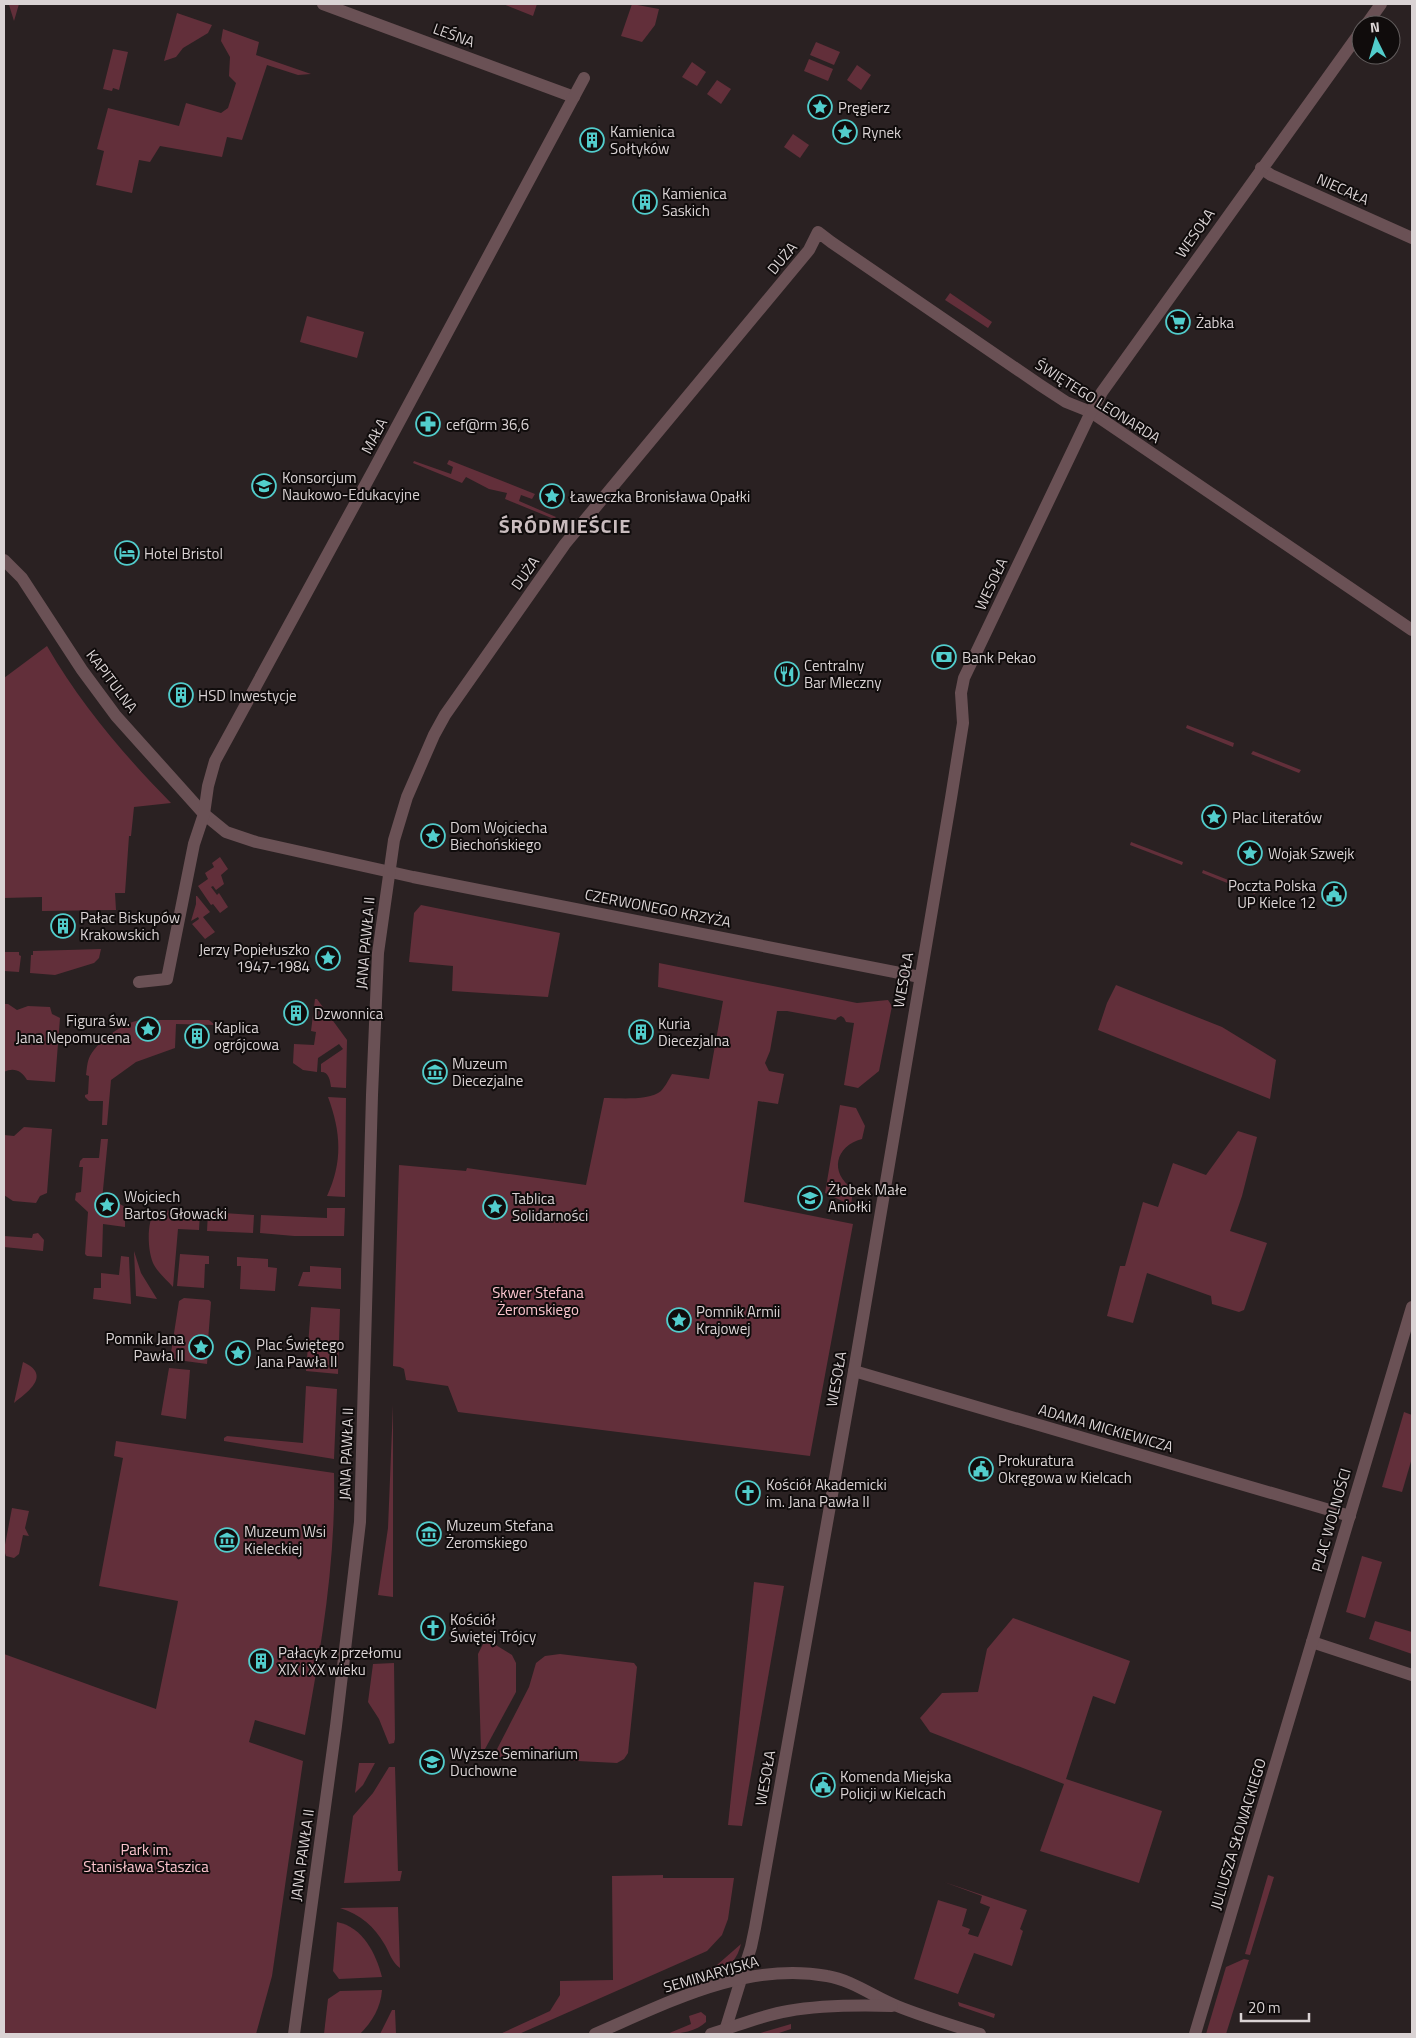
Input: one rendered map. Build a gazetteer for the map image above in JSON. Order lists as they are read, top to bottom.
{
  "streets": {
    "street": [
      "LEŚNA",
      "NIECAŁA",
      "WESOŁA",
      "DUŻA",
      "ŚWIĘTEGO LEONARDA",
      "MAŁA",
      "KAPITULNA",
      "CZERWONEGO KRZYŻA",
      "JANA PAWŁA II",
      "ADAMA MICKIEWICZA",
      "PLAC WOLNOŚCI",
      "JULIUSZA SŁOWACKIEGO",
      "SEMINARYJSKA"
    ]
  },
  "crossings": [
    ["LEŚNA", "MAŁA"],
    ["NIECAŁA", "WESOŁA"],
    ["WESOŁA", "ŚWIĘTEGO LEONARDA"],
    ["WESOŁA", "CZERWONEGO KRZYŻA"],
    ["WESOŁA", "ADAMA MICKIEWICZA"],
    ["WESOŁA", "SEMINARYJSKA"],
    ["DUŻA", "ŚWIĘTEGO LEONARDA"],
    ["DUŻA", "KAPITULNA"],
    ["DUŻA", "CZERWONEGO KRZYŻA"],
    ["DUŻA", "JANA PAWŁA II"],
    ["MAŁA", "KAPITULNA"],
    ["KAPITULNA", "CZERWONEGO KRZYŻA"],
    ["KAPITULNA", "JANA PAWŁA II"],
    ["CZERWONEGO KRZYŻA", "JANA PAWŁA II"],
    ["ADAMA MICKIEWICZA", "PLAC WOLNOŚCI"],
    ["PLAC WOLNOŚCI", "JULIUSZA SŁOWACKIEGO"]
  ],
  "districts": ["ŚRÓDMIEŚCIE"],
  "parks": ["Skwer Stefana Żeromskiego", "Park im. Stanisława Staszica"],
  "places": {
    "place": [
      "Pręgierz",
      "Rynek",
      "Ławeczka Bronisława Opałki",
      "Plac Literatów",
      "Dom Wojciecha Biechońskiego",
      "Wojak Szwejk",
      "Jerzy Popiełuszko 1947-1984",
      "Figura św. Jana Nepomucena",
      "Wojciech Bartos Głowacki",
      "Tablica Solidarności",
      "Pomnik Armii Krajowej",
      "Pomnik Jana Pawła II",
      "Plac Świętego Jana Pawła II"
    ],
    "building": [
      "Kamienica Sołtyków",
      "Kamienica Saskich",
      "HSD Inwestycje",
      "Pałac Biskupów Krakowskich",
      "Dzwonnica",
      "Kuria Diecezjalna",
      "Kaplica ogrójcowa",
      "Pałacyk z przełomu XIX i XX wieku"
    ],
    "supermarket": ["Żabka"],
    "pharmacy": ["cef@rm 36,6"],
    "school or university": ["Konsorcjum Naukowo-Edukacyjne", "Żłobek Małe Aniołki", "Wyższe Seminarium Duchowne"],
    "hotel": ["Hotel Bristol"],
    "bank": ["Bank Pekao"],
    "restaurant": ["Centralny Bar Mleczny"],
    "public building": ["Poczta Polska UP Kielce 12", "Prokuratura Okręgowa w Kielcach", "Komenda Miejska Policji w Kielcach"],
    "museum": ["Muzeum Diecezjalne", "Muzeum Stefana Żeromskiego", "Muzeum Wsi Kieleckiej"],
    "church": ["Kościół Akademicki im. Jana Pawła II", "Kościół Świętej Trójcy"]
  },
  "scale_bar": "20 m",
  "north": "top"
}
